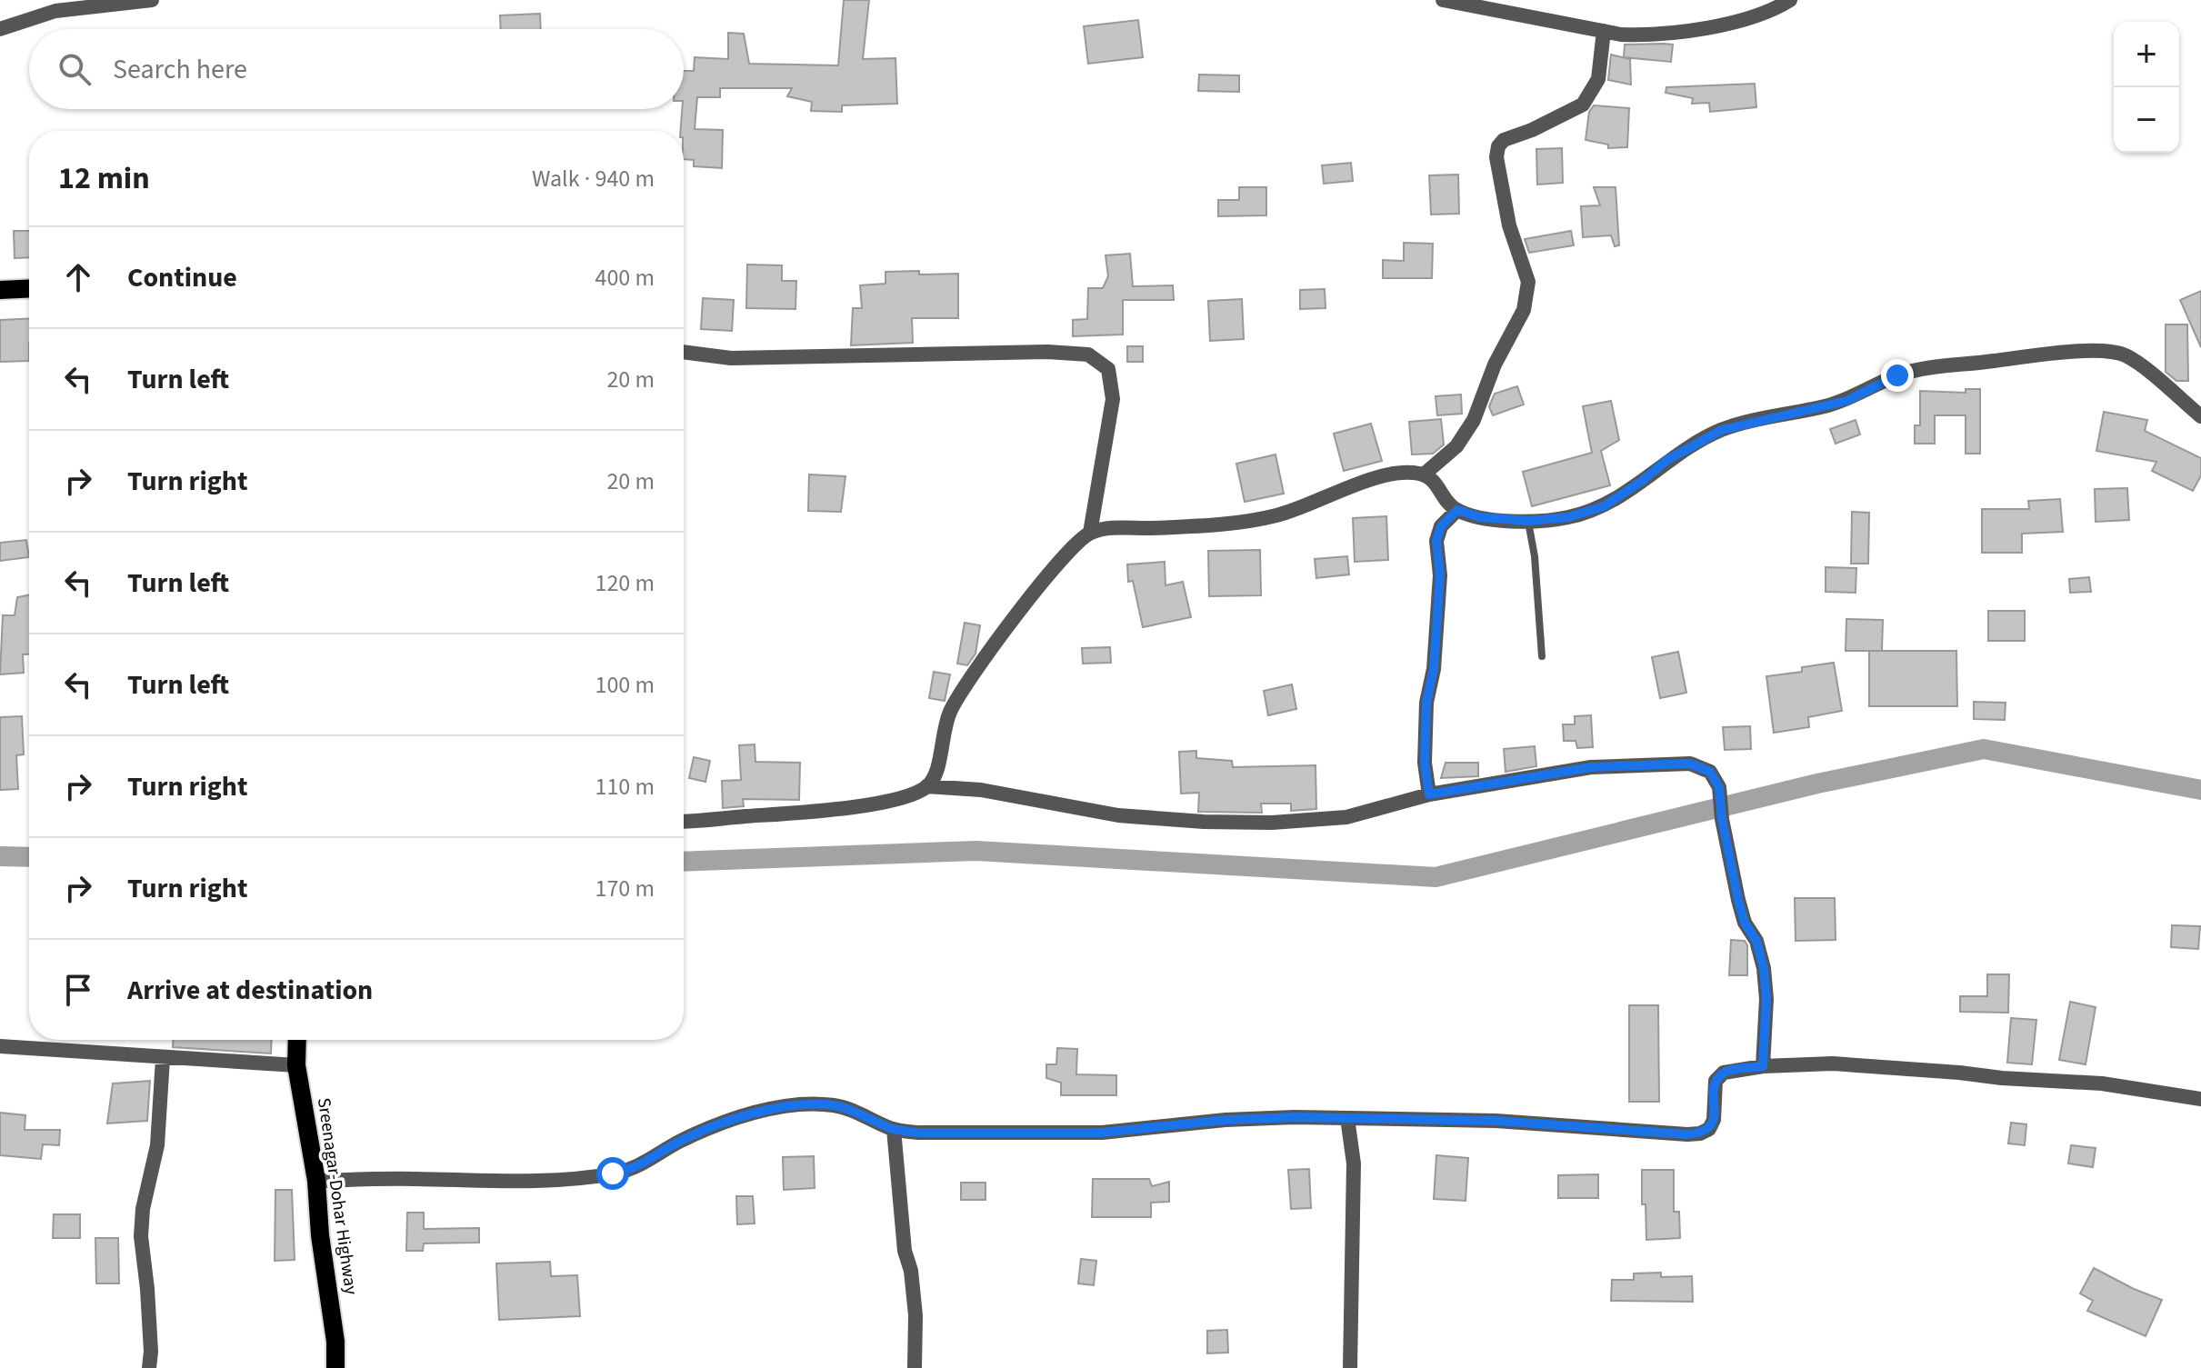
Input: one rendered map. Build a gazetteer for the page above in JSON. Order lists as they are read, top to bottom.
{
  "streets": {
    "main road": ["Sreenagar-Dohar Highway"]
  },
  "page": {
    "map_buttons": ["+", "−"],
    "search": "Search here",
    "heading": ["12 min", "Walk · 940 m"],
    "list": [
      ["Continue", "400 m"],
      ["Turn left", "20 m"],
      ["Turn right", "20 m"],
      ["Turn left", "120 m"],
      ["Turn left", "100 m"],
      ["Turn right", "110 m"],
      ["Turn right", "170 m"],
      "Arrive at destination"
    ]
  }
}
